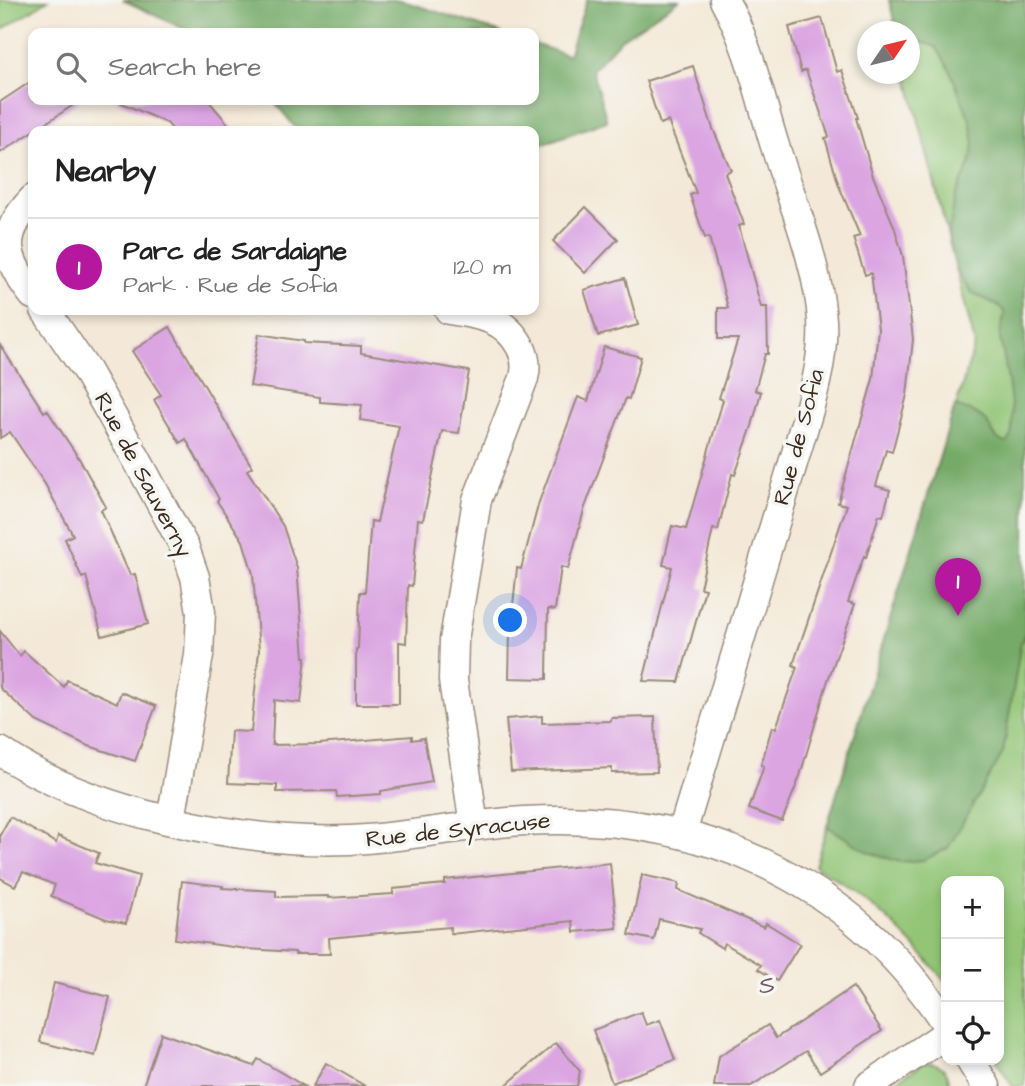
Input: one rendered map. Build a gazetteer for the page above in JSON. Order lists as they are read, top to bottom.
{
  "streets": {
    "street": ["Rue de Sofia", "Rue de Sauverny", "Rue de Syracuse"]
  },
  "crossings": [
    ["Rue de Sofia", "Rue de Syracuse"],
    ["Rue de Sauverny", "Rue de Syracuse"]
  ],
  "districts": ["S"],
  "north": "top right",
  "page": {
    "search": "Search here",
    "heading": "Nearby",
    "list": [
      {
        "mark": "1",
        "name": "Parc de Sardaigne",
        "note": "Park · Rue de Sofia",
        "value": "120 m"
      }
    ],
    "pins": "1",
    "map_buttons": ["+", "−"]
  }
}
